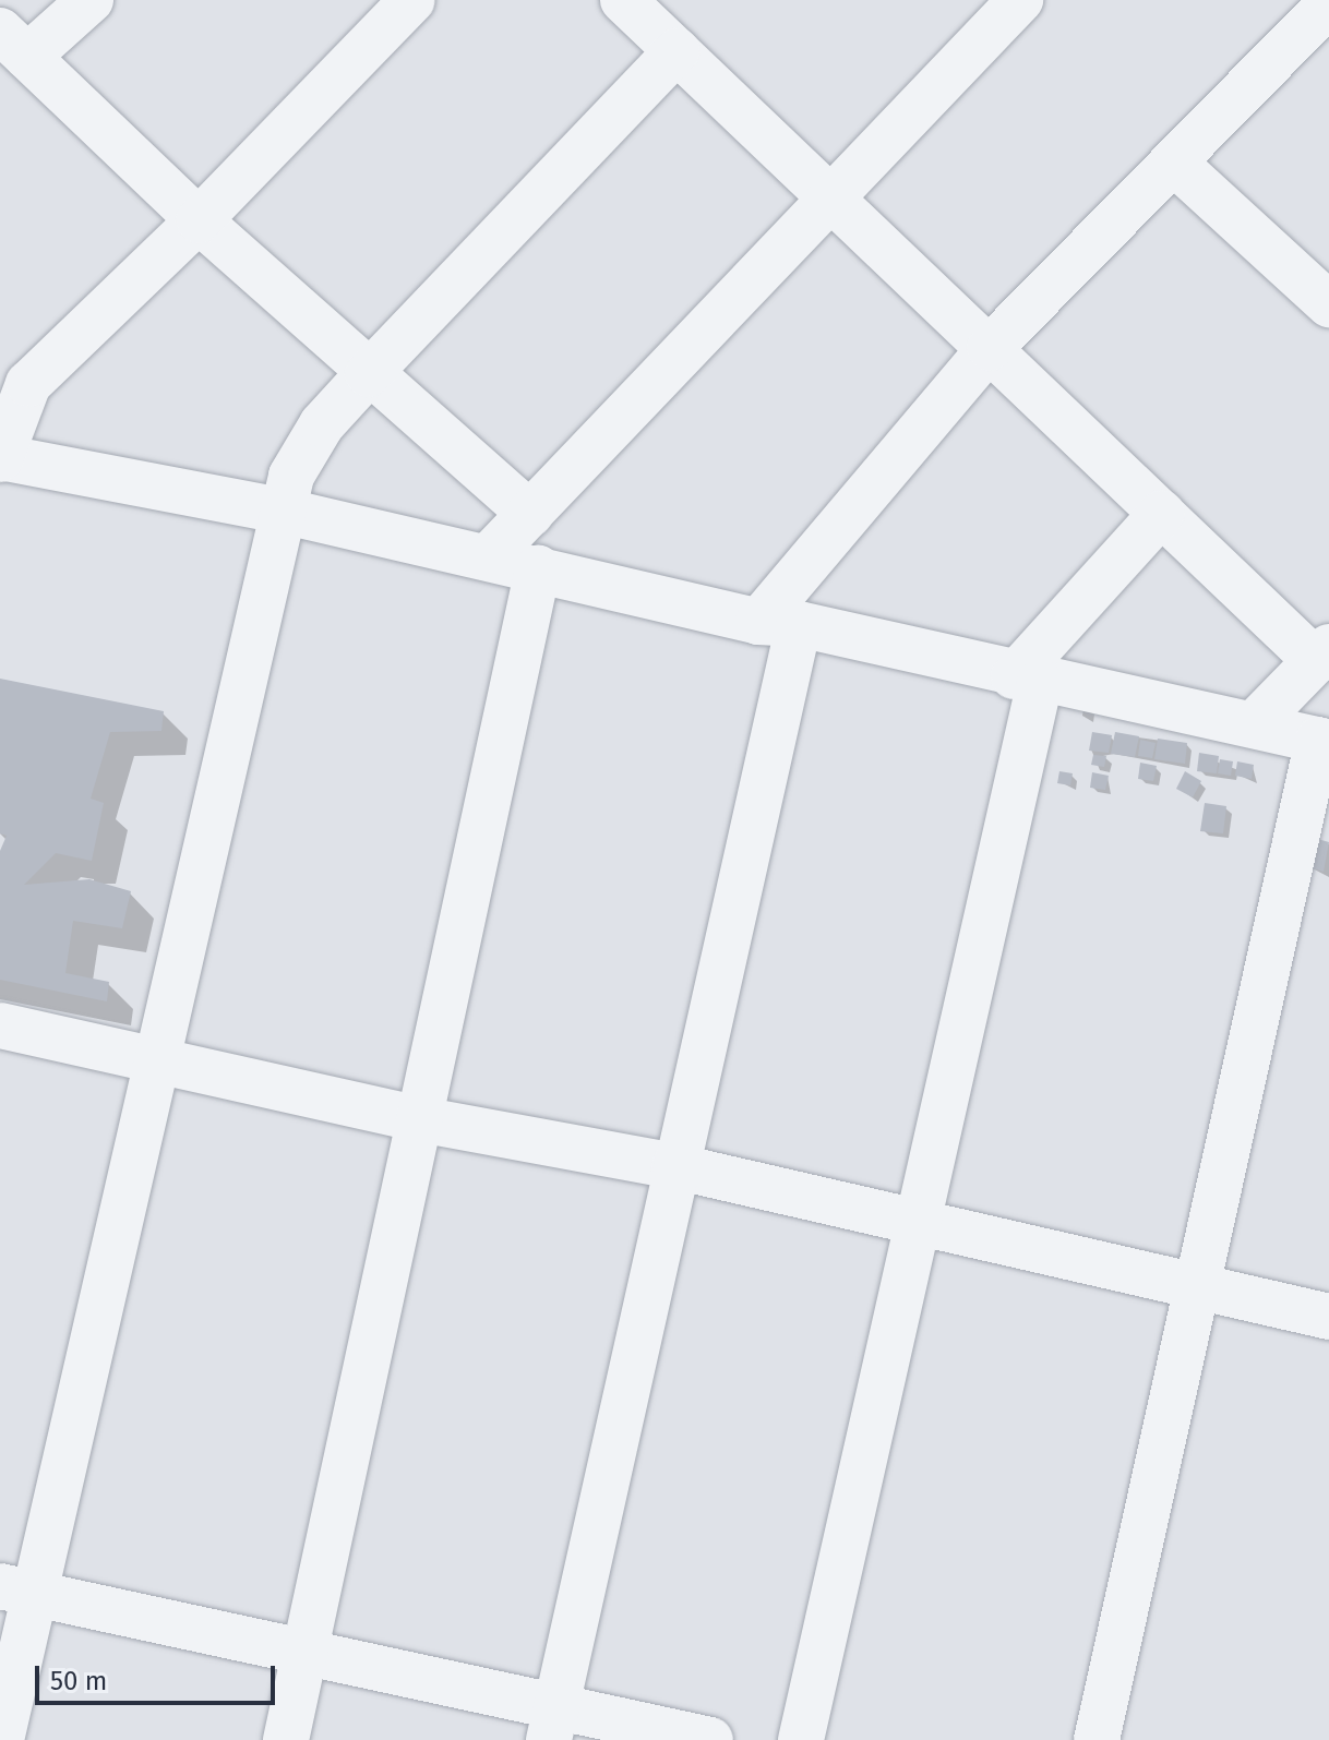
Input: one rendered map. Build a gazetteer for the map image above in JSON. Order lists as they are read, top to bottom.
{
  "scale_bar": "50 m"
}
